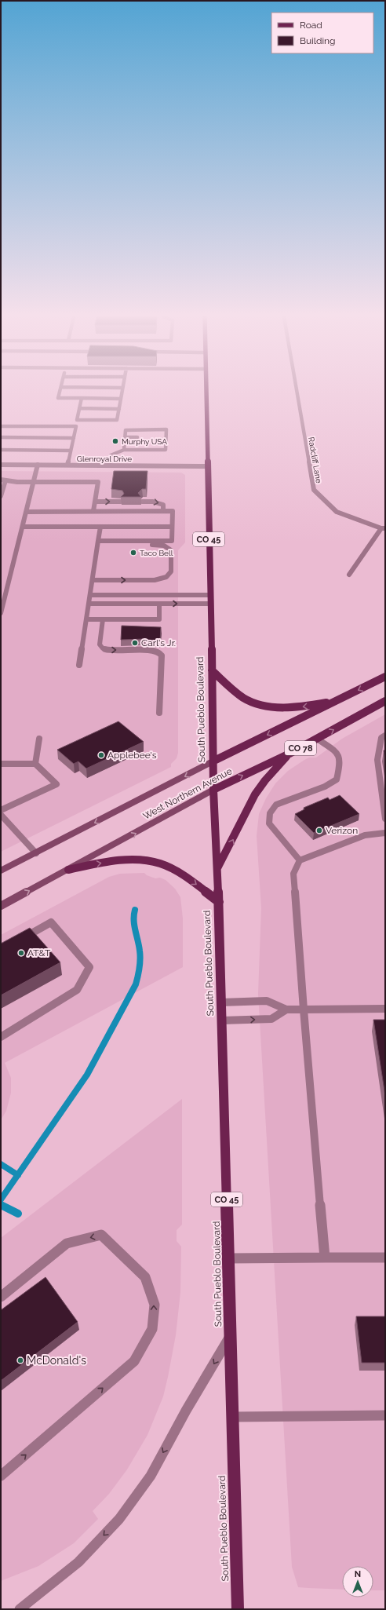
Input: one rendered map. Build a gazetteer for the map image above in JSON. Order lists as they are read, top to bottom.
{
  "streets": {
    "main road": [
      "CO 45",
      "South Pueblo Boulevard",
      "CO 78",
      "West Northern Avenue"
    ],
    "street": ["Glenroyal Drive", "Radcliff Lane"]
  },
  "crossings": [
    ["Glenroyal Drive", "South Pueblo Boulevard"],
    ["South Pueblo Boulevard", "West Northern Avenue"]
  ],
  "places": [
    "Murphy USA",
    "Taco Bell",
    "Carl's Jr.",
    "Applebee's",
    "Verizon",
    "AT&T",
    "McDonald's"
  ],
  "legend": ["Road", "Building"],
  "north": "top"
}
